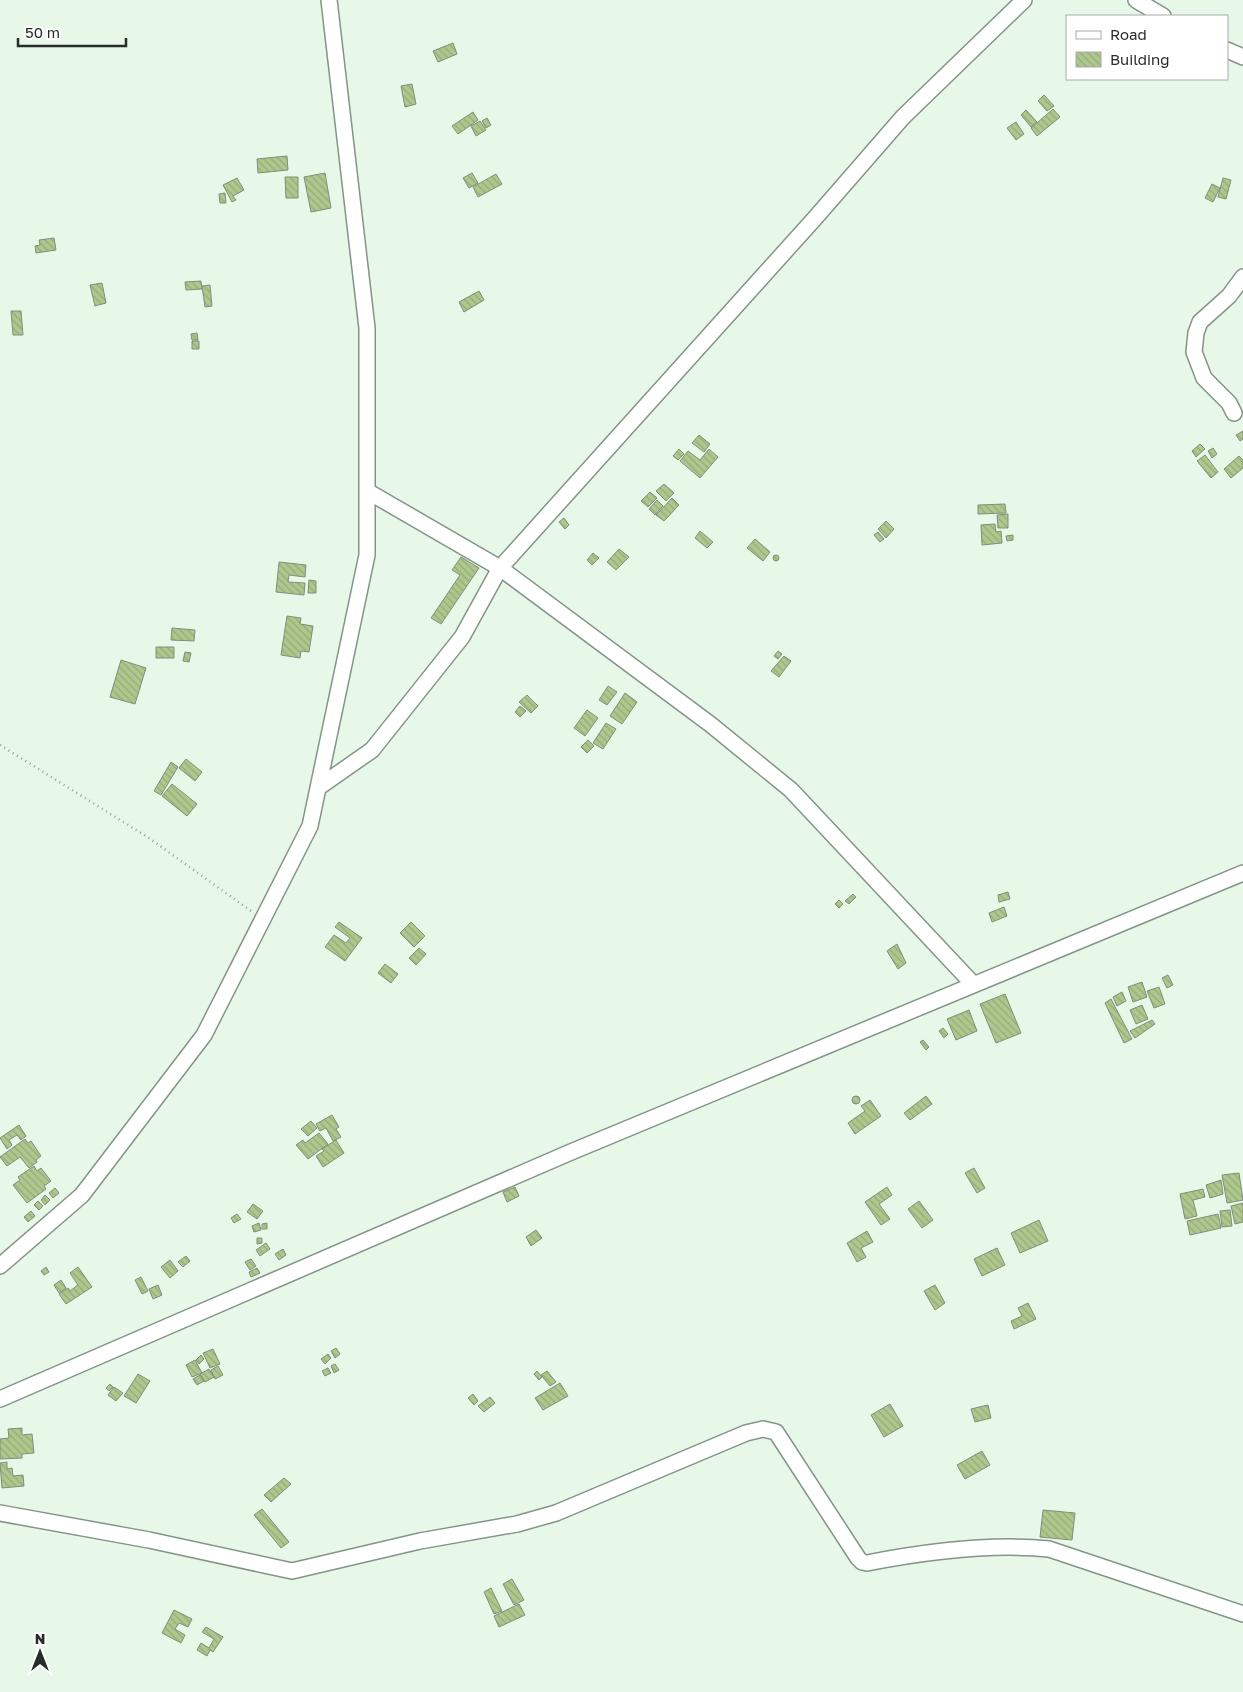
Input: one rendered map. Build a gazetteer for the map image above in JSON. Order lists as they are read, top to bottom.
{
  "legend": ["Road", "Building"],
  "scale_bar": "50 m",
  "north": "top"
}
